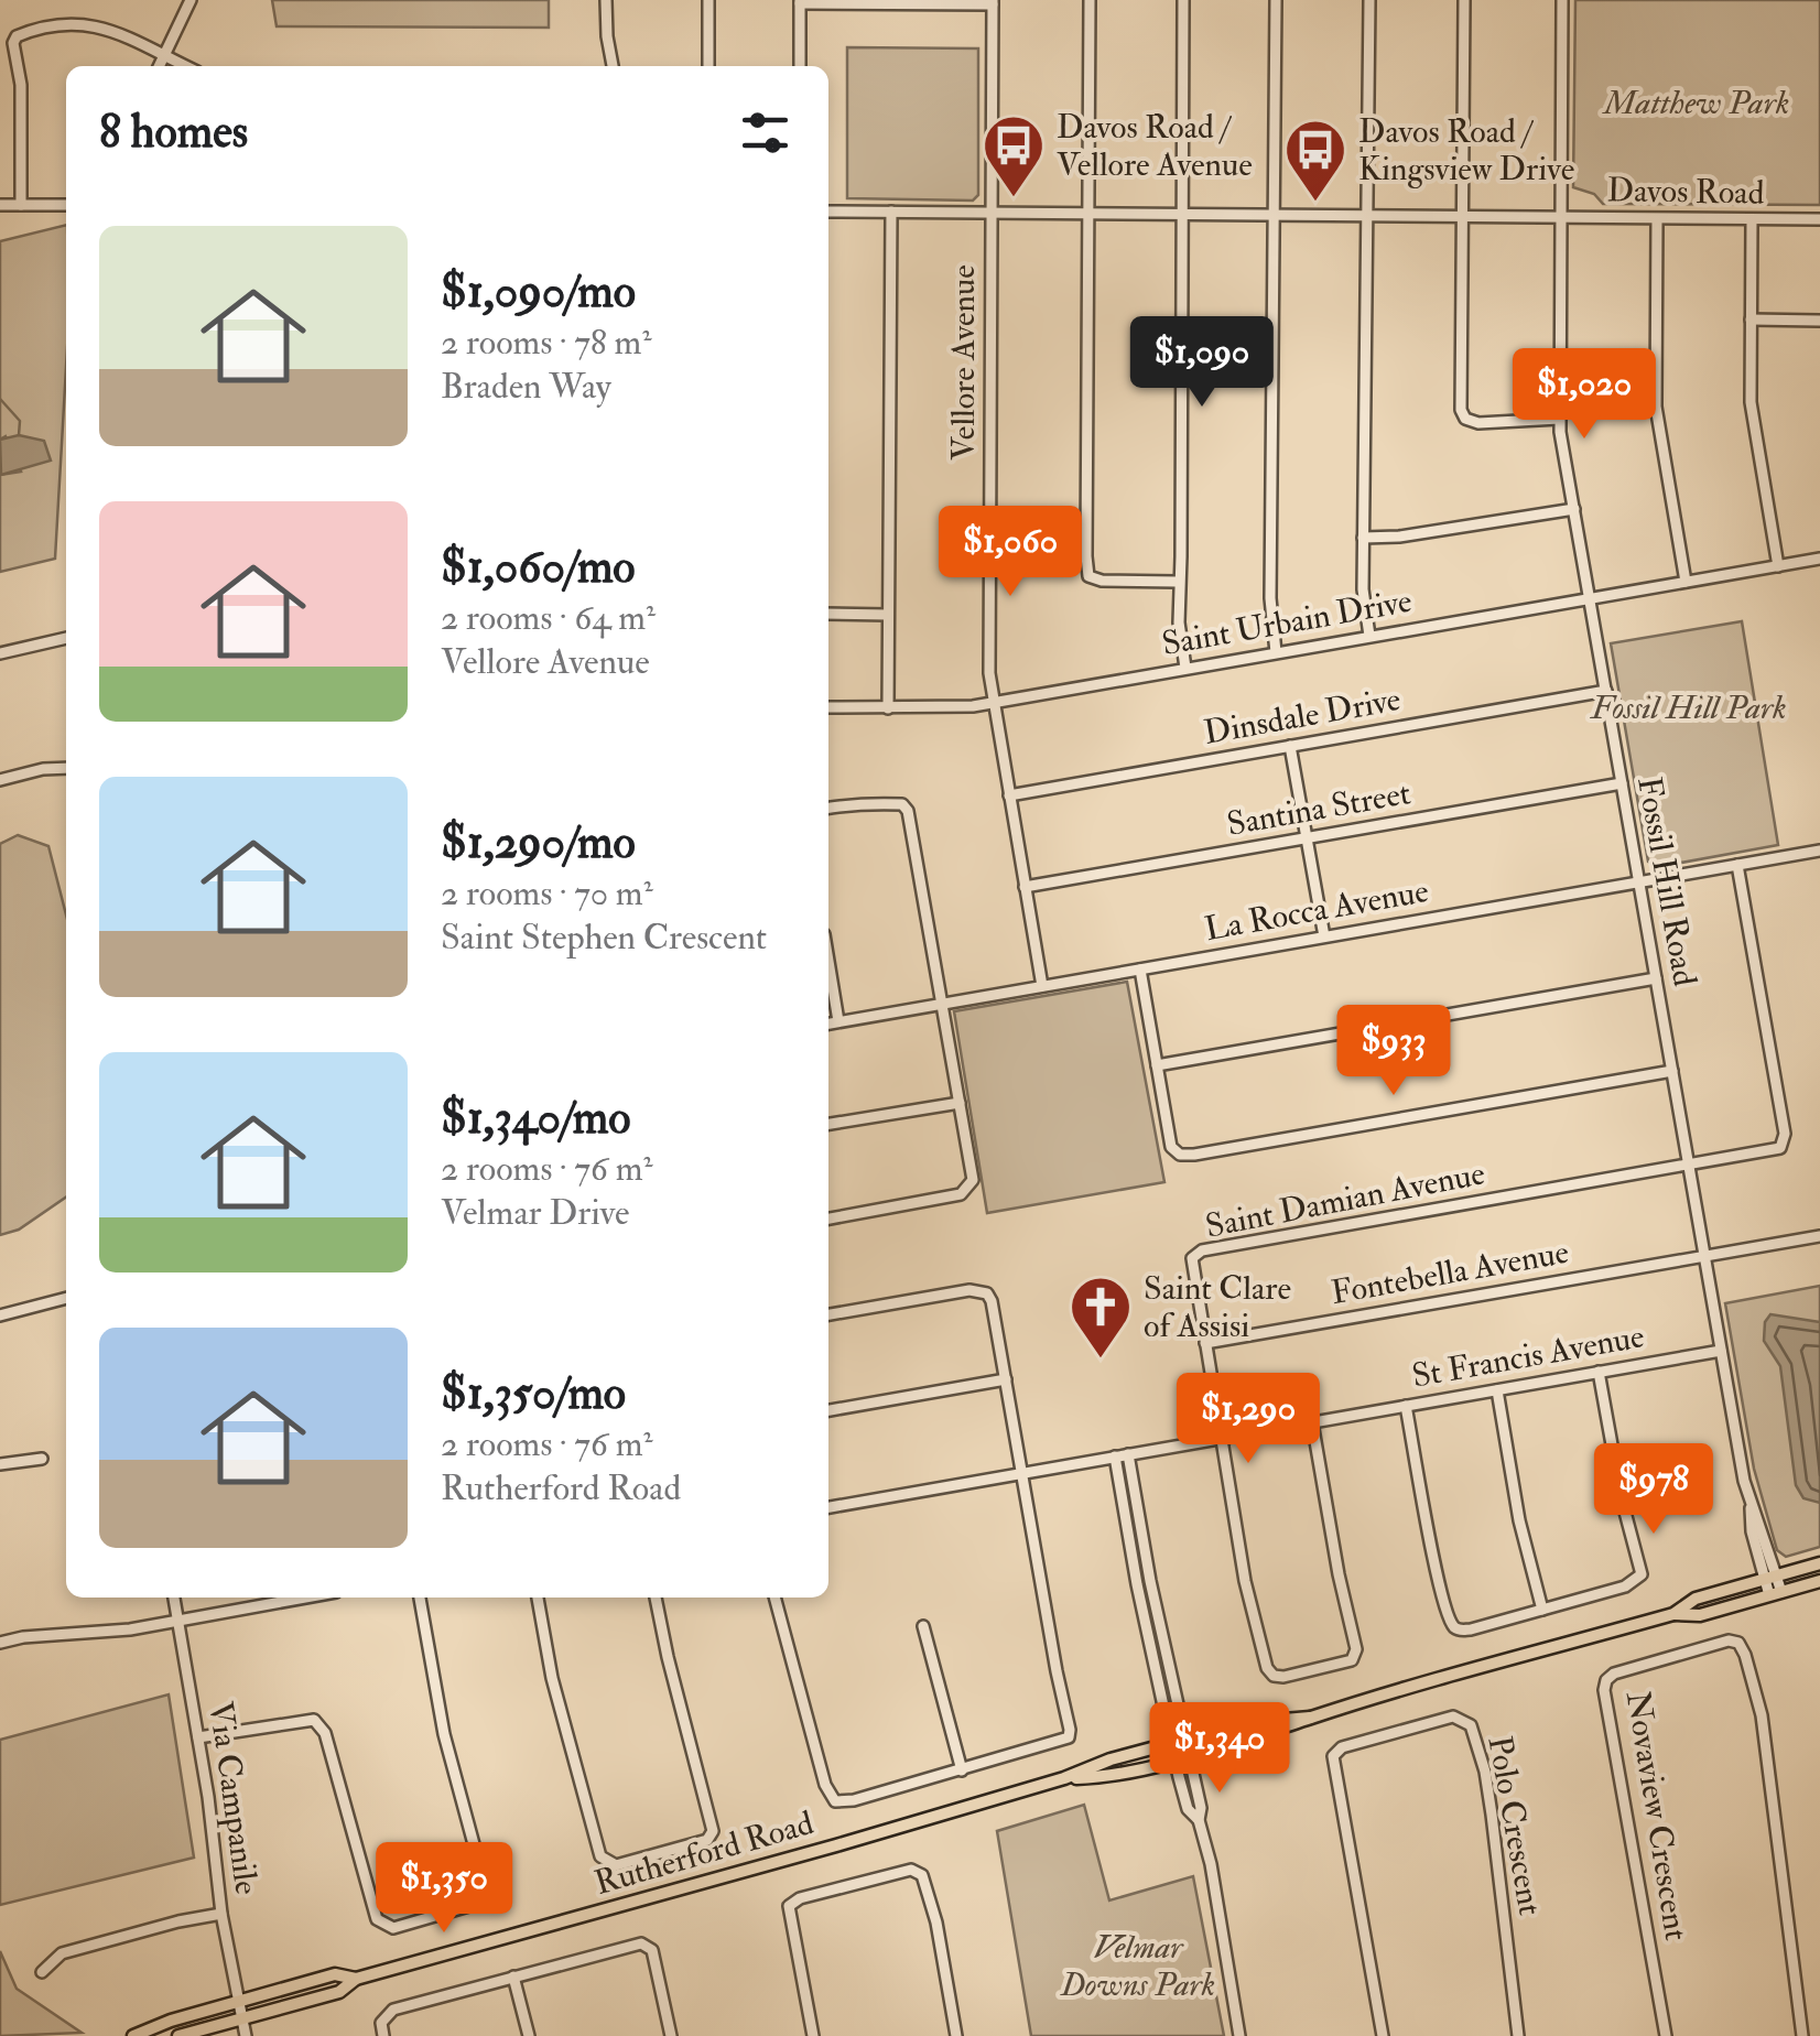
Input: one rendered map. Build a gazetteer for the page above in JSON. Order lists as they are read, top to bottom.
{
  "streets": {
    "main road": ["Rutherford Road"],
    "street": [
      "Davos Road",
      "Vellore Avenue",
      "Saint Urbain Drive",
      "Dinsdale Drive",
      "Santina Street",
      "Fossil Hill Road",
      "La Rocca Avenue",
      "Saint Damian Avenue",
      "Fontebella Avenue",
      "St Francis Avenue",
      "Via Campanile",
      "Novaview Crescent",
      "Polo Crescent"
    ]
  },
  "crossings": [
    ["Davos Road", "Vellore Avenue"],
    ["Davos Road", "Fossil Hill Road"],
    ["Vellore Avenue", "Saint Urbain Drive"],
    ["Vellore Avenue", "Dinsdale Drive"],
    ["Vellore Avenue", "Santina Street"],
    ["Vellore Avenue", "La Rocca Avenue"],
    ["Saint Urbain Drive", "Fossil Hill Road"],
    ["Dinsdale Drive", "Fossil Hill Road"],
    ["Santina Street", "Fossil Hill Road"],
    ["Fossil Hill Road", "La Rocca Avenue"],
    ["Fossil Hill Road", "Saint Damian Avenue"],
    ["Fossil Hill Road", "Fontebella Avenue"],
    ["Fossil Hill Road", "St Francis Avenue"],
    ["Fossil Hill Road", "Rutherford Road"],
    ["La Rocca Avenue", "Saint Damian Avenue"],
    ["Saint Damian Avenue", "Fontebella Avenue"],
    ["Saint Damian Avenue", "St Francis Avenue"],
    ["Via Campanile", "Rutherford Road"]
  ],
  "parks": ["Matthew Park", "Fossil Hill Park", "Velmar Downs Park"],
  "places": {
    "bus stop": ["Davos Road / Vellore Avenue", "Davos Road / Kingsview Drive"],
    "church": ["Saint Clare of Assisi"]
  },
  "page": {
    "heading": "8 homes",
    "list": [
      {
        "name": "$1,090/mo",
        "note": "2 rooms · 78 m² · Braden Way"
      },
      {
        "name": "$1,060/mo",
        "note": "2 rooms · 64 m² · Vellore Avenue"
      },
      {
        "name": "$1,290/mo",
        "note": "2 rooms · 70 m² · Saint Stephen Crescent"
      },
      {
        "name": "$1,340/mo",
        "note": "2 rooms · 76 m² · Velmar Drive"
      },
      {
        "name": "$1,350/mo",
        "note": "2 rooms · 76 m² · Rutherford Road"
      }
    ],
    "price": [
      "$1,090",
      "$1,020",
      "$1,060",
      "$933",
      "$1,290",
      "$978",
      "$1,340",
      "$1,350"
    ]
  }
}
